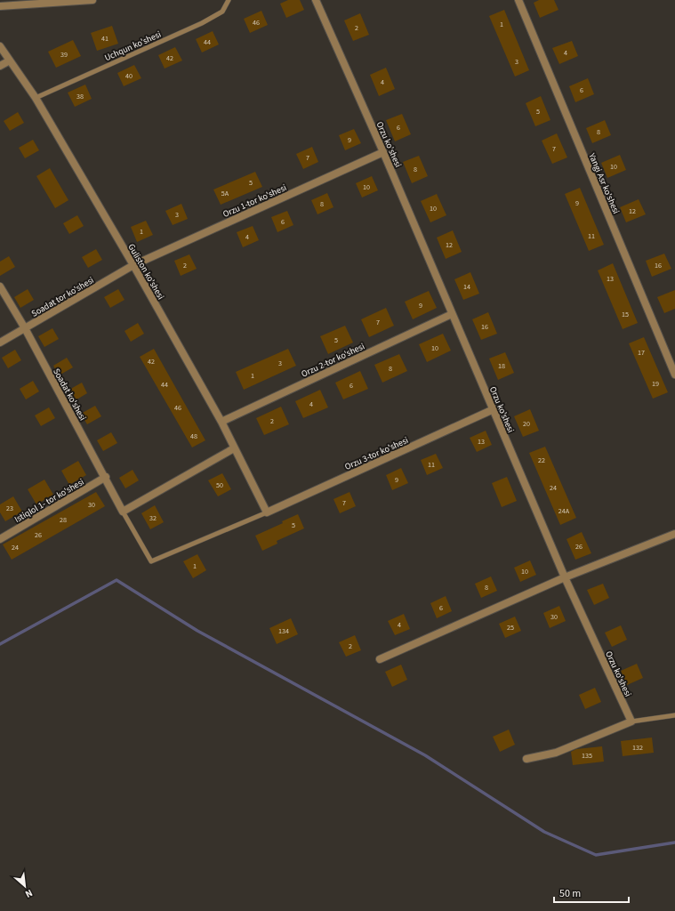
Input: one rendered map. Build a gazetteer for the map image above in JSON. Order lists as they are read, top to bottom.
{
  "streets": {
    "street": [
      "Orzu ko'shesi",
      "Yangi Asr ko'shesi",
      "Orzu 1-tor ko'shesi",
      "Guliston ko'shesi",
      "Soadat tor ko'shesi",
      "Orzu 2-tor ko'shesi",
      "Soadat ko'shesi",
      "Orzu 3-tor ko'shesi",
      "Istiqlol 1- tor ko'shesi"
    ],
    "lane": ["Uchqun ko'shesi"]
  },
  "crossings": [
    ["Uchqun ko'shesi", "Guliston ko'shesi"],
    ["Orzu ko'shesi", "Orzu 1-tor ko'shesi"],
    ["Orzu ko'shesi", "Orzu 2-tor ko'shesi"],
    ["Orzu ko'shesi", "Orzu 3-tor ko'shesi"],
    ["Orzu 1-tor ko'shesi", "Guliston ko'shesi"],
    ["Orzu 1-tor ko'shesi", "Soadat tor ko'shesi"],
    ["Guliston ko'shesi", "Soadat tor ko'shesi"],
    ["Guliston ko'shesi", "Orzu 2-tor ko'shesi"],
    ["Guliston ko'shesi", "Orzu 3-tor ko'shesi"],
    ["Soadat tor ko'shesi", "Soadat ko'shesi"],
    ["Soadat ko'shesi", "Istiqlol 1- tor ko'shesi"]
  ],
  "house_numbers": [
    "46",
    "1",
    "2",
    "41",
    "44",
    "4",
    "39",
    "42",
    "3",
    "40",
    "4",
    "6",
    "38",
    "5",
    "6",
    "8",
    "9",
    "7",
    "7",
    "10",
    "8",
    "5",
    "10",
    "5A",
    "9",
    "8",
    "10",
    "12",
    "3",
    "6",
    "1",
    "11",
    "4",
    "12",
    "2",
    "16",
    "13",
    "14",
    "9",
    "15",
    "7",
    "16",
    "5",
    "10",
    "17",
    "42",
    "3",
    "18",
    "8",
    "1",
    "19",
    "44",
    "6",
    "4",
    "46",
    "2",
    "20",
    "48",
    "13",
    "22",
    "11",
    "9",
    "50",
    "24",
    "7",
    "30",
    "23",
    "24A",
    "32",
    "28",
    "5",
    "26",
    "26",
    "24",
    "1",
    "10",
    "8",
    "6",
    "30",
    "4",
    "25",
    "134",
    "2",
    "132",
    "135"
  ],
  "scale_bar": "50 m",
  "north": "bottom right"
}
